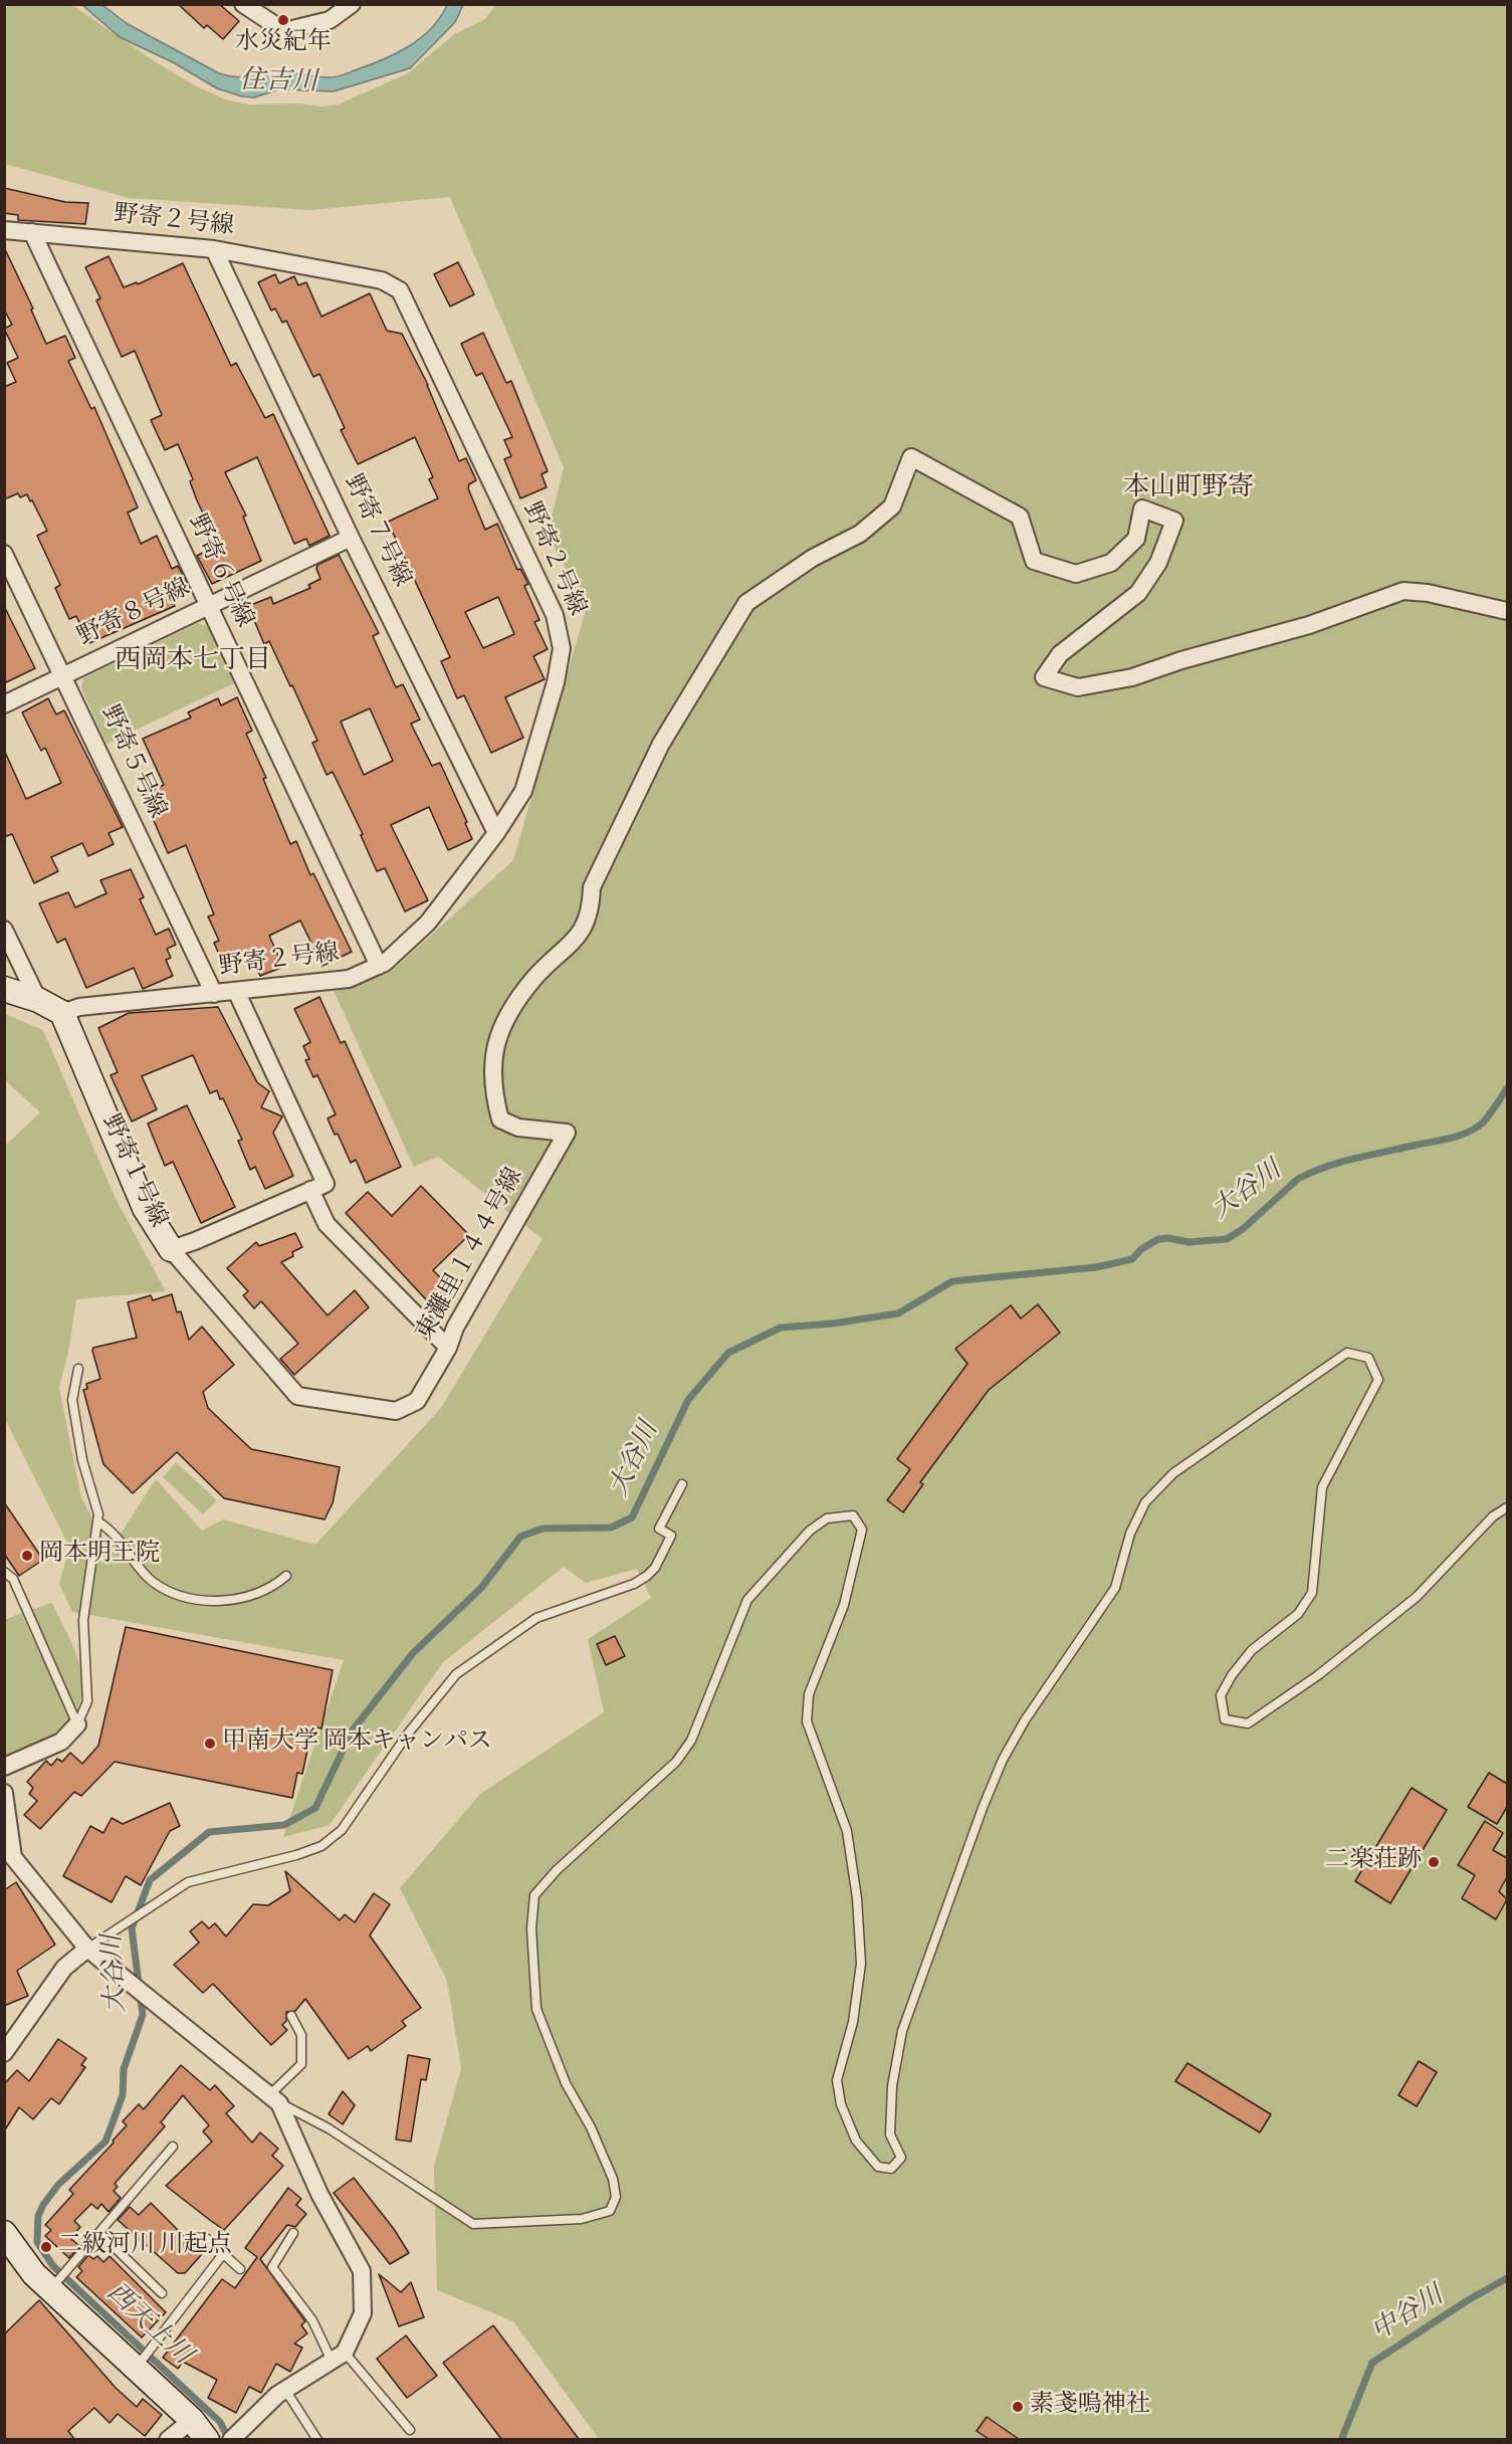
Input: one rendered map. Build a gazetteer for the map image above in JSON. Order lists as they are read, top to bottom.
{
  "streets": {
    "street": [
      "野寄２号線",
      "野寄７号線",
      "野寄６号線",
      "野寄８号線",
      "野寄５号線",
      "野寄１号線",
      "東灘里１４４号線"
    ]
  },
  "crossings": [
    ["野寄２号線", "野寄７号線"],
    ["野寄２号線", "野寄６号線"],
    ["野寄２号線", "野寄５号線"],
    ["野寄２号線", "野寄１号線"],
    ["野寄７号線", "野寄８号線"],
    ["野寄６号線", "野寄８号線"],
    ["野寄８号線", "野寄５号線"],
    ["野寄１号線", "東灘里１４４号線"]
  ],
  "districts": ["本山町野寄", "西岡本七丁目"],
  "water": [
    "住吉川",
    "大谷川",
    "中谷川",
    "西天上川"
  ],
  "places": [
    "水災紀年",
    "岡本明王院",
    "甲南大学 岡本キャンパス",
    "二楽荘跡",
    "二級河川 川起点",
    "素戔嗚神社"
  ]
}
